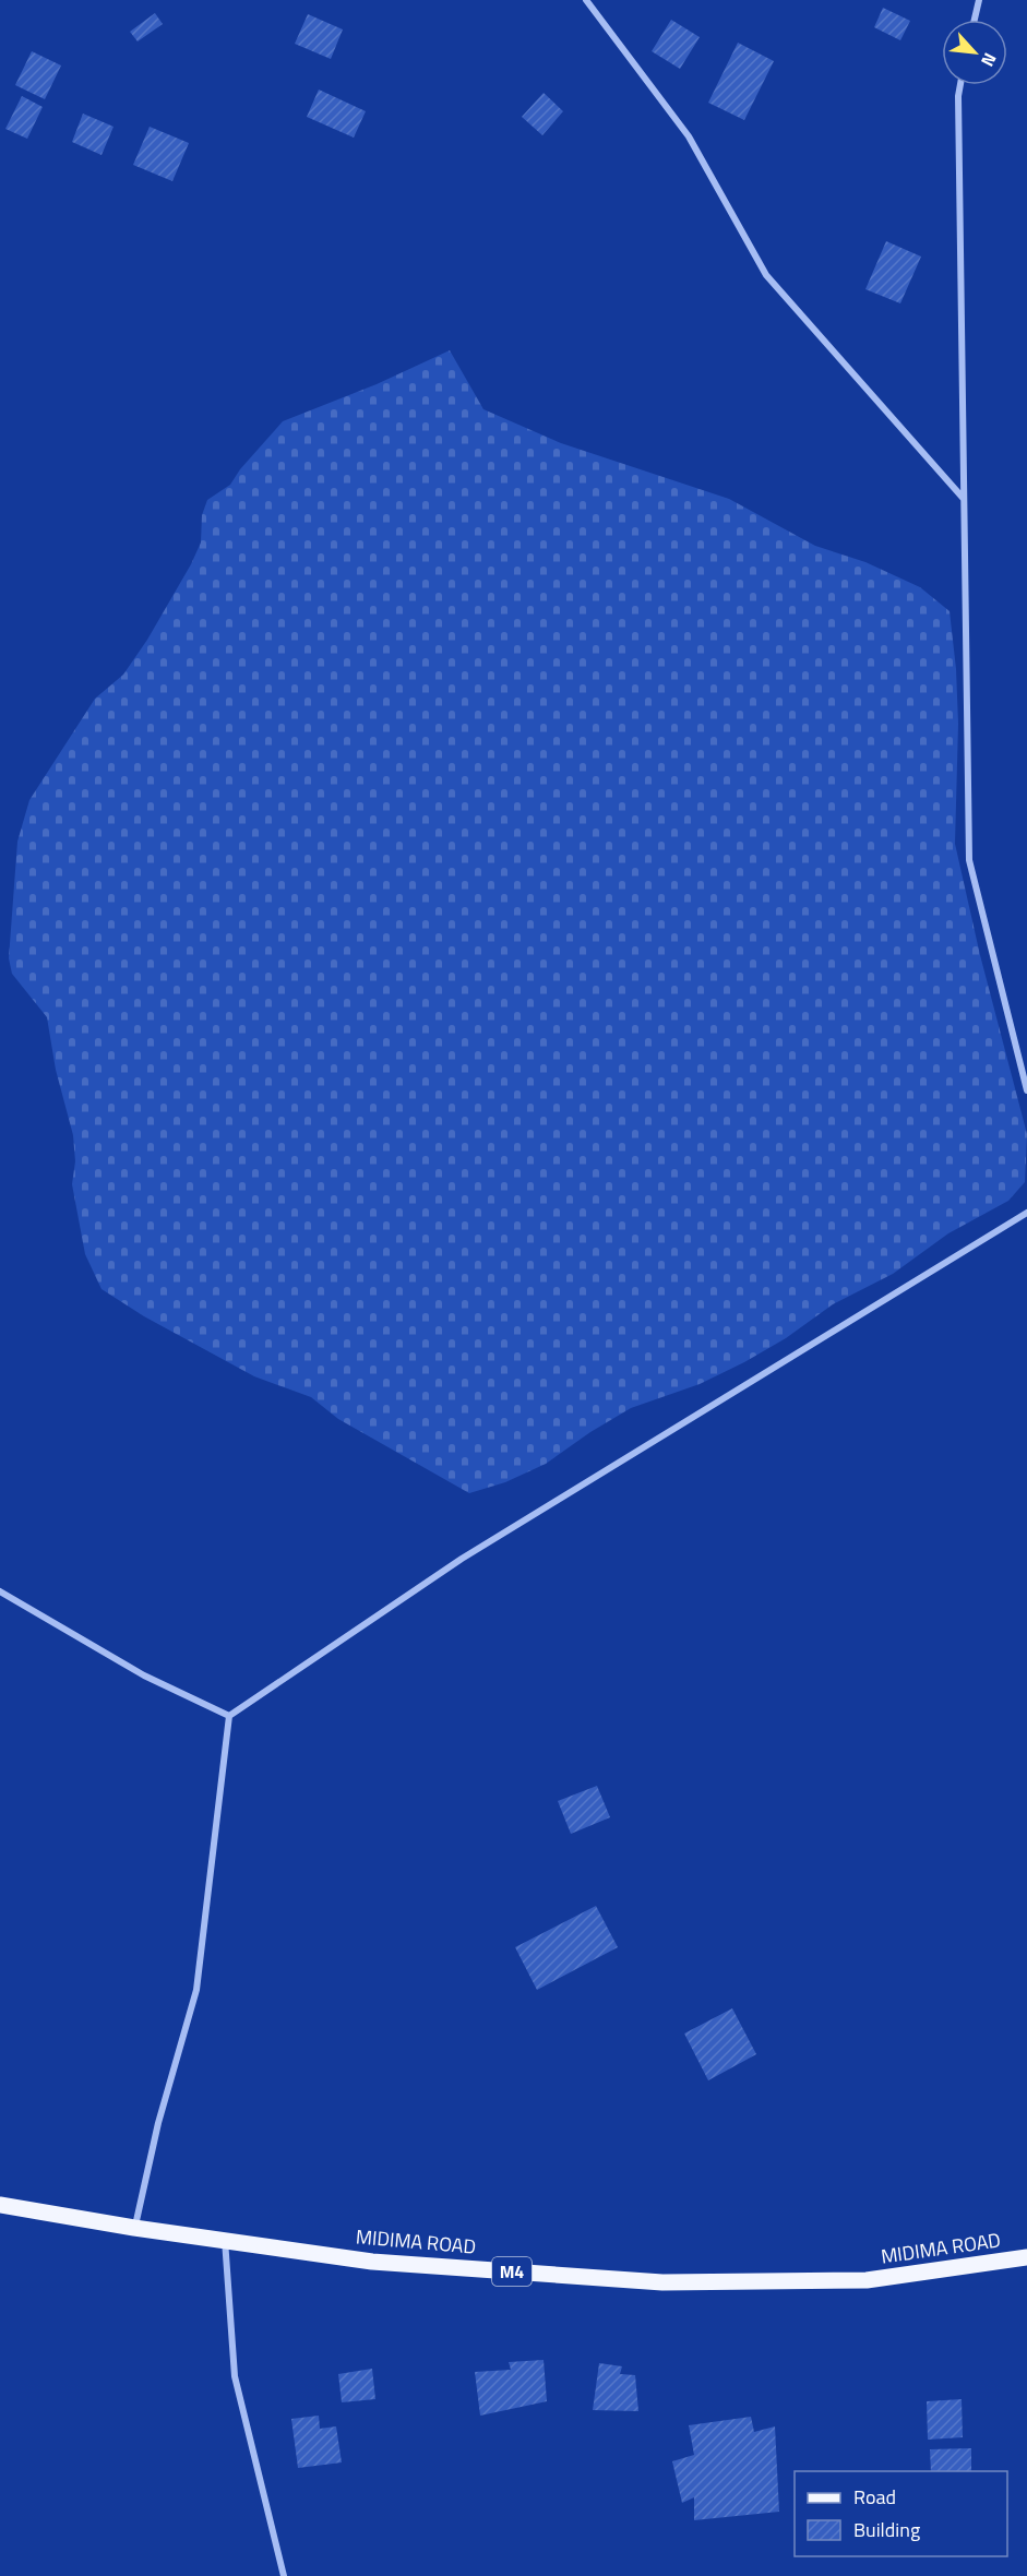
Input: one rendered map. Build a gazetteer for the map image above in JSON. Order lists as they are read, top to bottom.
{
  "streets": {
    "main road": ["MIDIMA ROAD", "M4"]
  },
  "legend": ["Road", "Building"],
  "north": "bottom right"
}
